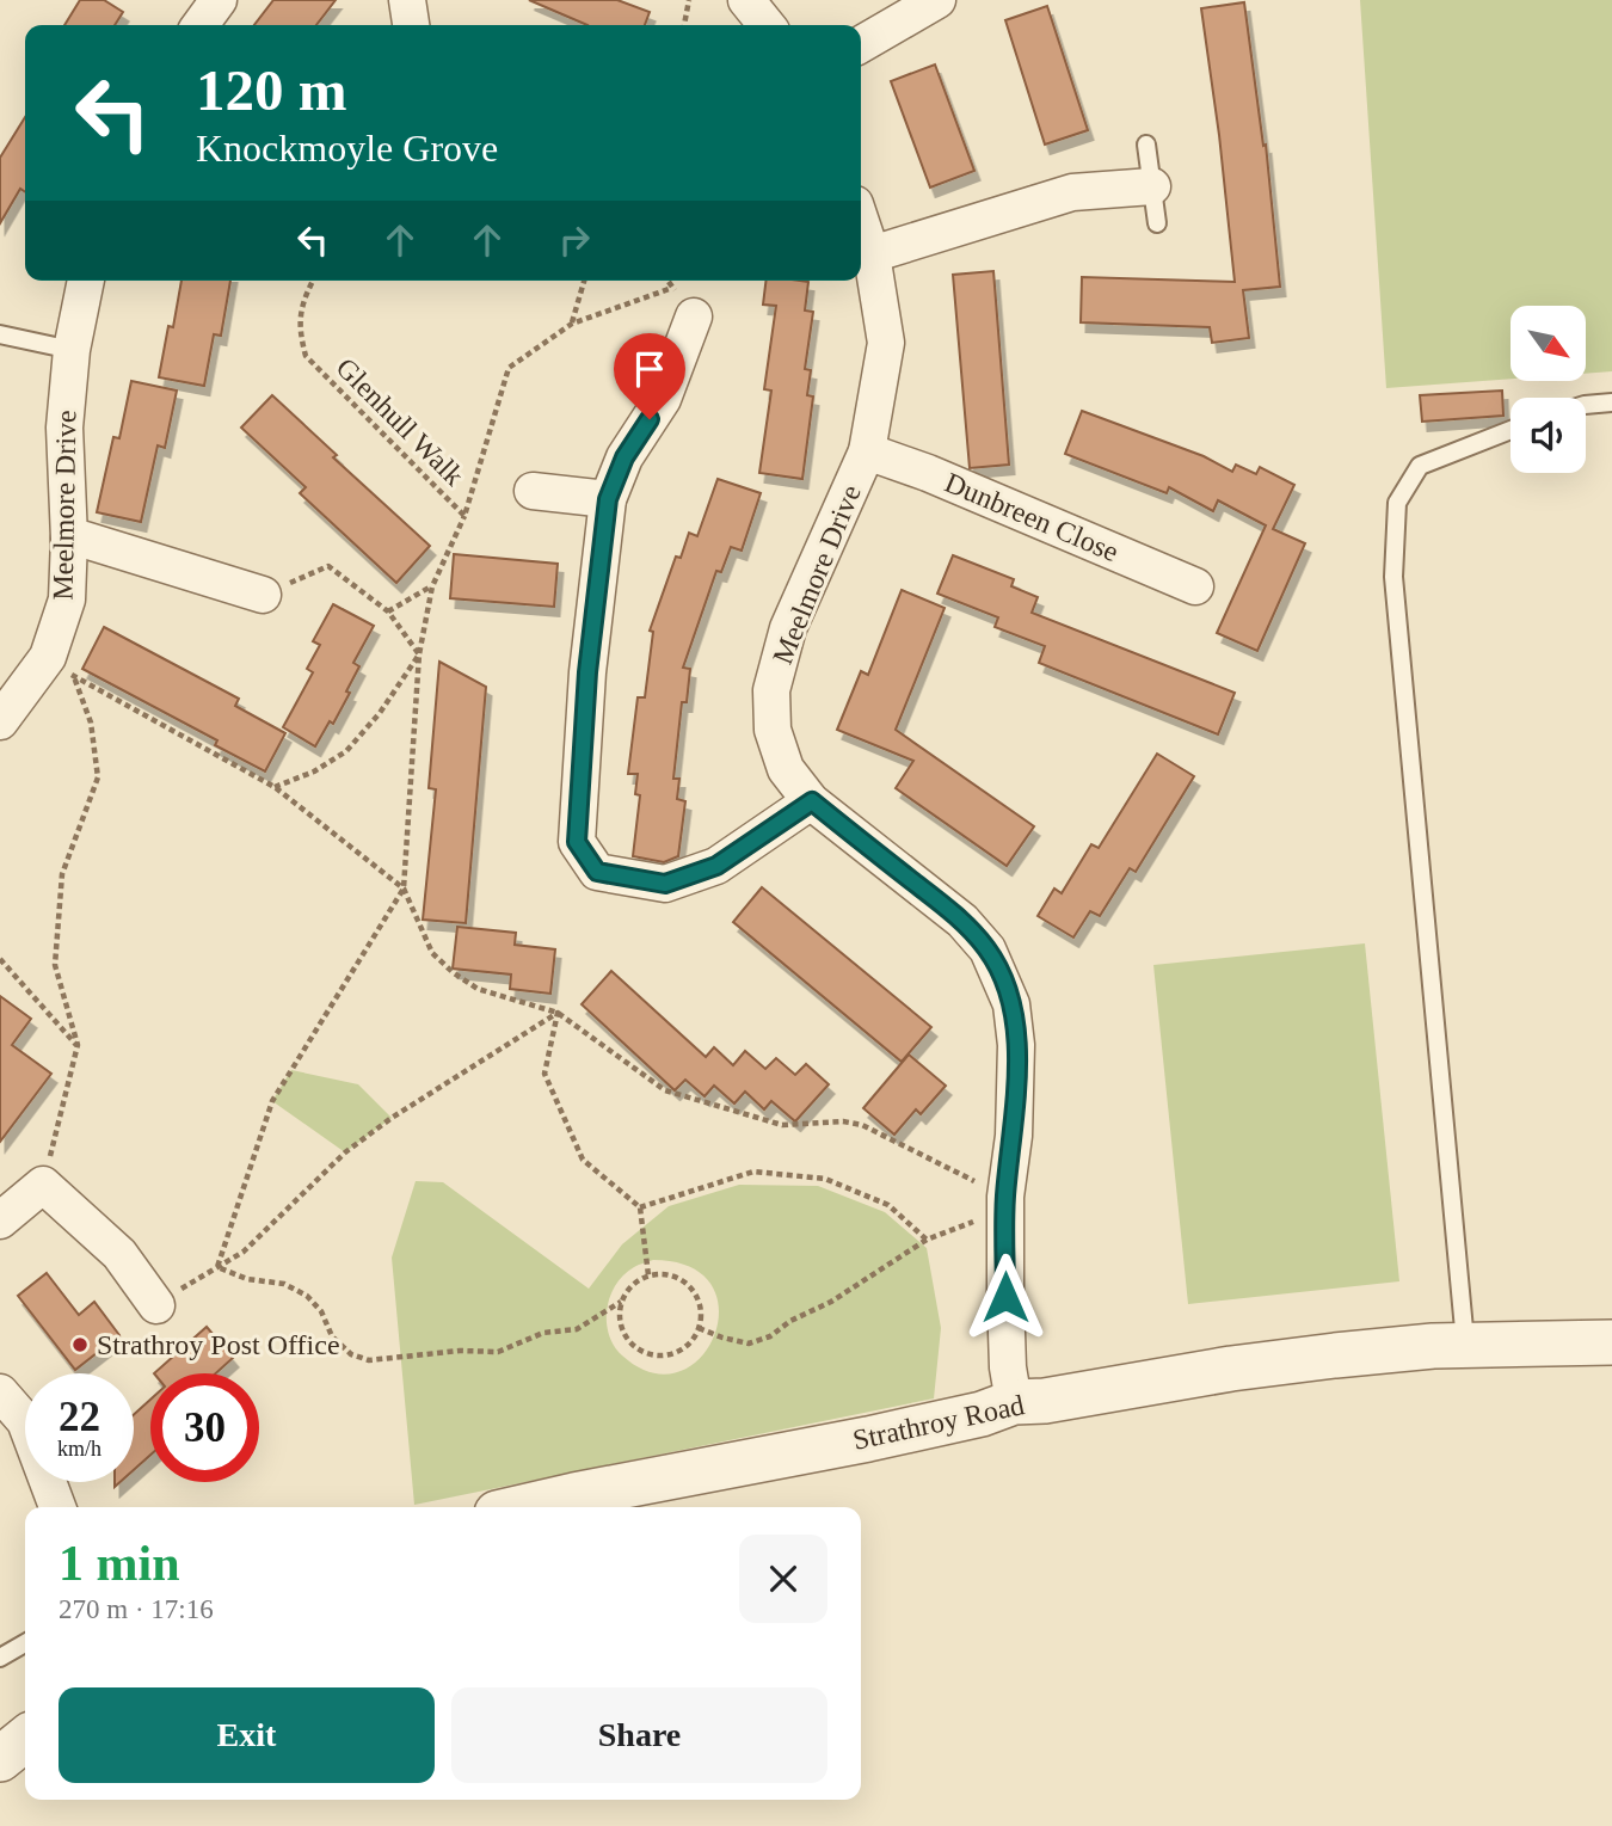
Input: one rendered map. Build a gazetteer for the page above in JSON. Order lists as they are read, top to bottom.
{
  "streets": {
    "street": ["Meelmore Drive", "Dunbreen Close", "Strathroy Road"],
    "path": ["Glenhull Walk"]
  },
  "crossings": [
    ["Meelmore Drive", "Dunbreen Close"],
    ["Meelmore Drive", "Strathroy Road"]
  ],
  "places": ["Strathroy Post Office"],
  "north": "bottom right",
  "page": {
    "turn": ["120 m", "Knockmoyle Grove"],
    "speed": "22 km/h",
    "limit": "30",
    "heading": ["1 min", "270 m · 17:16"],
    "buttons": ["Exit", "Share"]
  }
}
